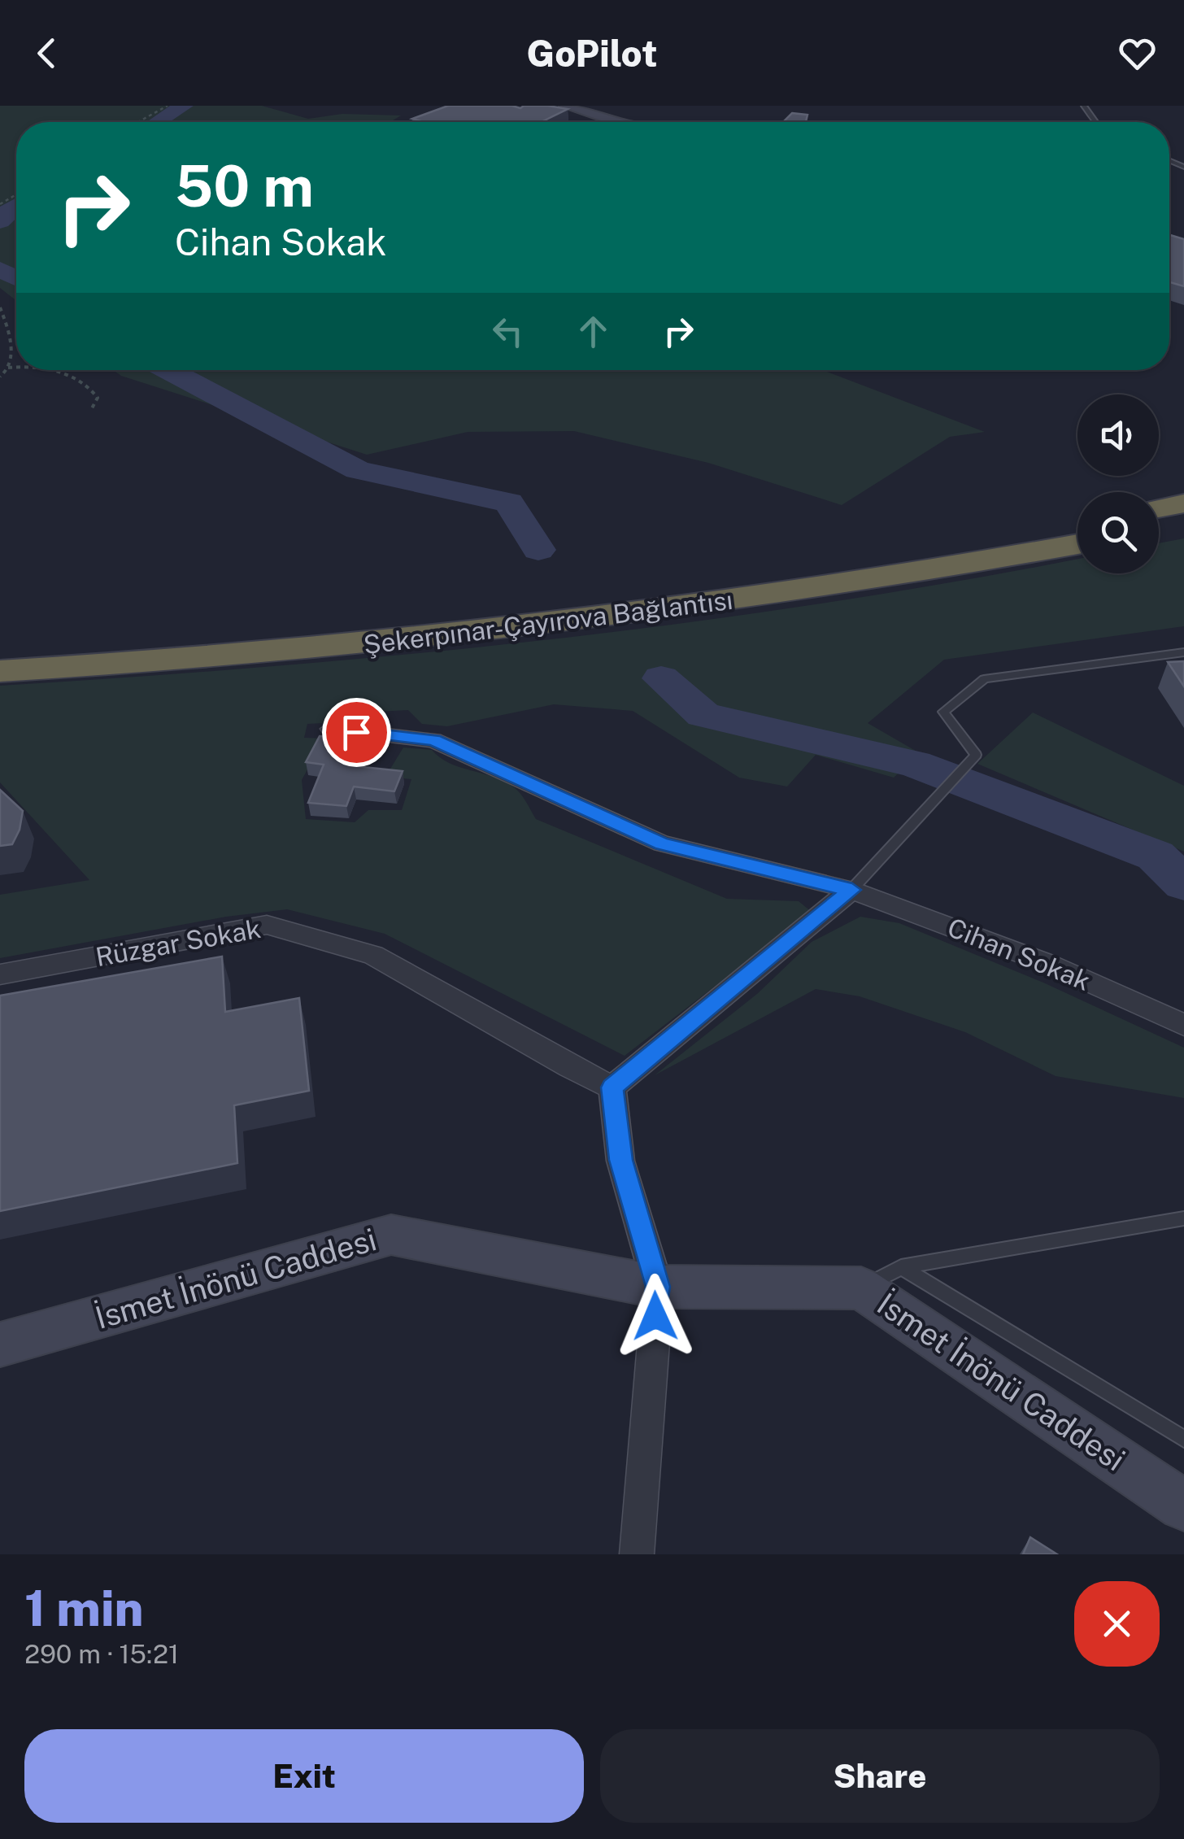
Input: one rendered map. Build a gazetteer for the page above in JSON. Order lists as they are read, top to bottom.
{
  "streets": {
    "highway": ["Şekerpınar-Çayırova Bağlantısı"],
    "street": ["Rüzgar Sokak", "Cihan Sokak", "İsmet İnönü Caddesi"]
  },
  "page": {
    "header": "GoPilot",
    "turn": ["50 m", "Cihan Sokak"],
    "heading": ["1 min", "290 m · 15:21"],
    "buttons": ["Exit", "Share"]
  }
}
